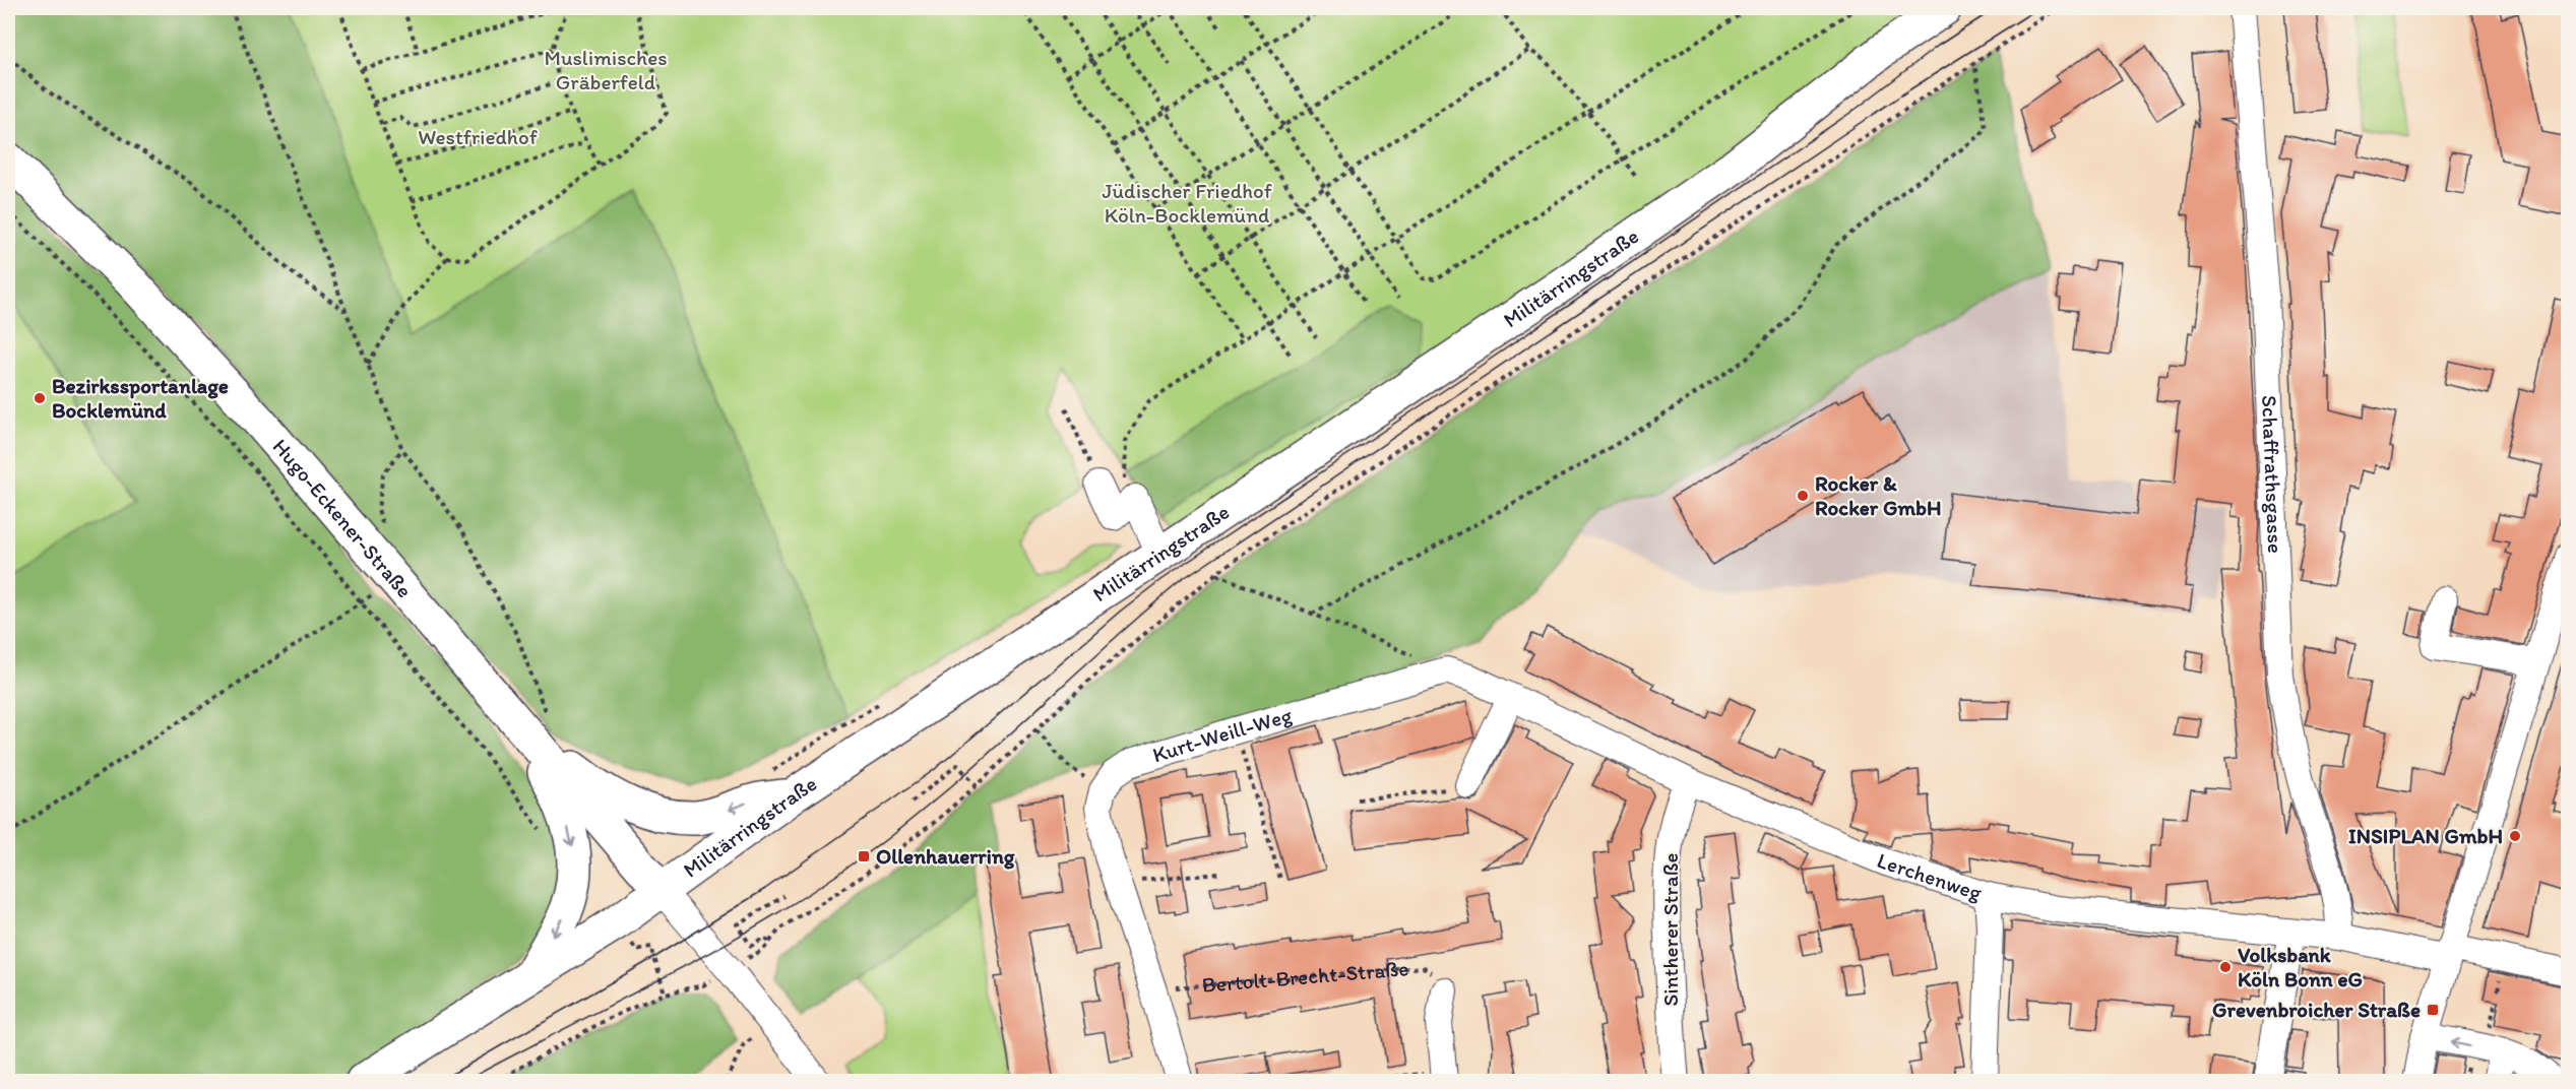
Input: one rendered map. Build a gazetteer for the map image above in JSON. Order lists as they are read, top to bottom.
{
  "streets": {
    "main road": ["Militärringstraße", "Hugo-Eckener-Straße"],
    "street": [
      "Schaffrathsgasse",
      "Kurt-Weill-Weg",
      "Lerchenweg",
      "Sintherer Straße"
    ],
    "path": ["Bertolt-Brecht-Straße"]
  },
  "crossings": [
    ["Militärringstraße", "Hugo-Eckener-Straße"],
    ["Schaffrathsgasse", "Lerchenweg"],
    ["Kurt-Weill-Weg", "Lerchenweg"],
    ["Lerchenweg", "Sintherer Straße"]
  ],
  "parks": ["Muslimisches Gräberfeld", "Westfriedhof", "Jüdischer Friedhof Köln-Bocklemünd"],
  "places": {
    "other": [
      "Bezirkssportanlage Bocklemünd",
      "Rocker & Rocker GmbH",
      "INSIPLAN GmbH",
      "Volksbank Köln Bonn eG"
    ],
    "transit": ["Ollenhauerring", "Grevenbroicher Straße"]
  }
}
